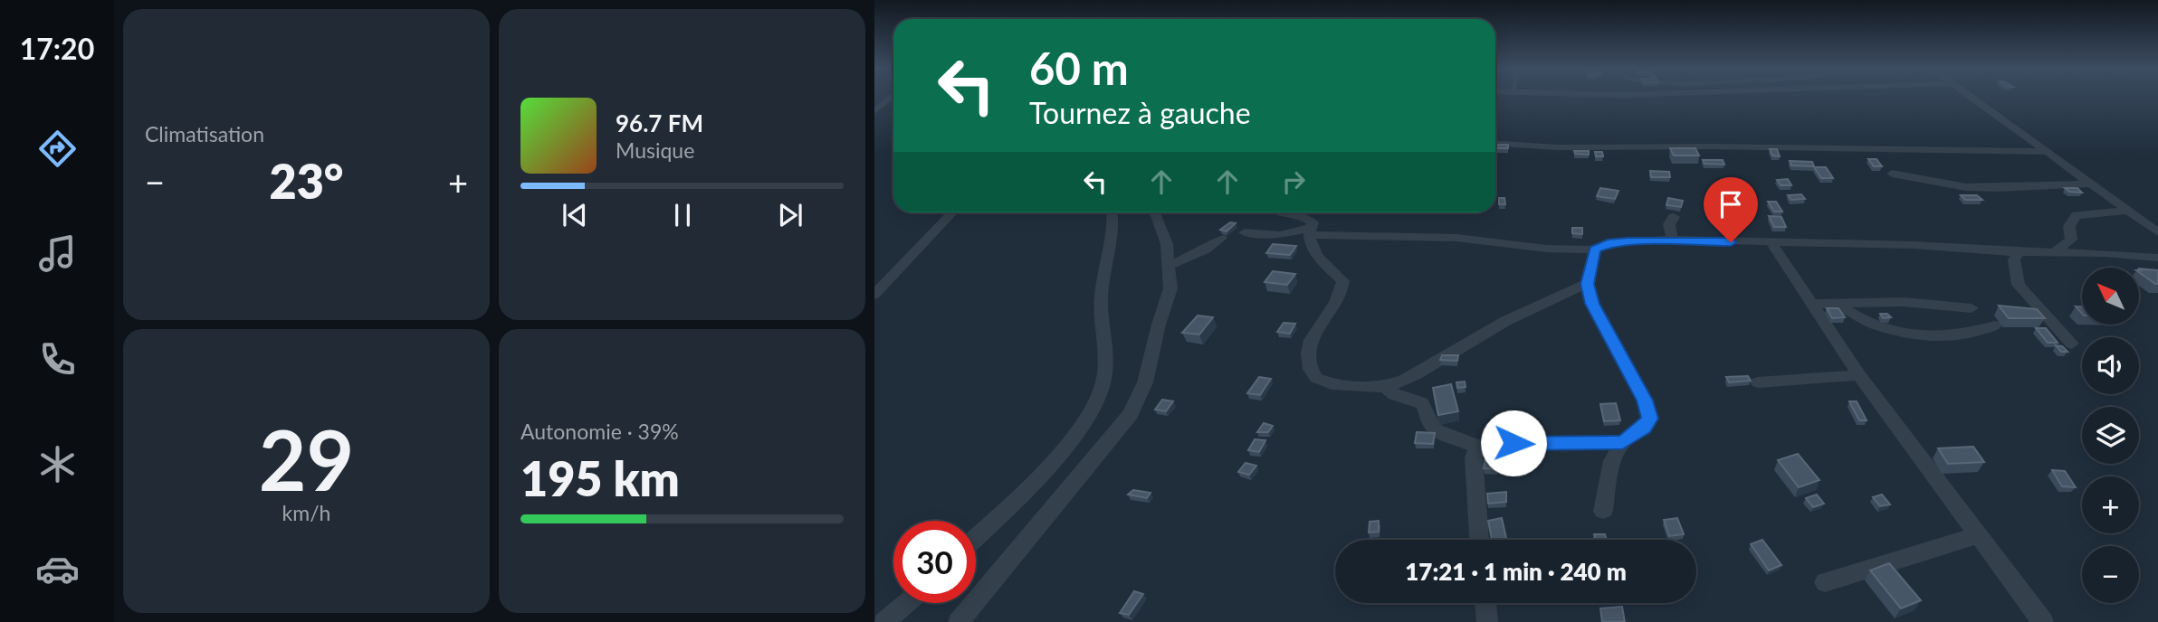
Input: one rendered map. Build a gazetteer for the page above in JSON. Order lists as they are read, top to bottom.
{
  "north": "top left",
  "page": {
    "tabs": "17:20",
    "tile": [
      "Climatisation",
      ["29", "km/h"],
      ["Autonomie · 39%", "195 km"]
    ],
    "turn": ["60 m", "Tournez à gauche"],
    "song": ["96.7 FM", "Musique"],
    "heat": ["−", "23°", "+"],
    "map_buttons": ["+", "−"],
    "limit": "30",
    "trip": "17:21 · 1 min · 240 m"
  }
}
